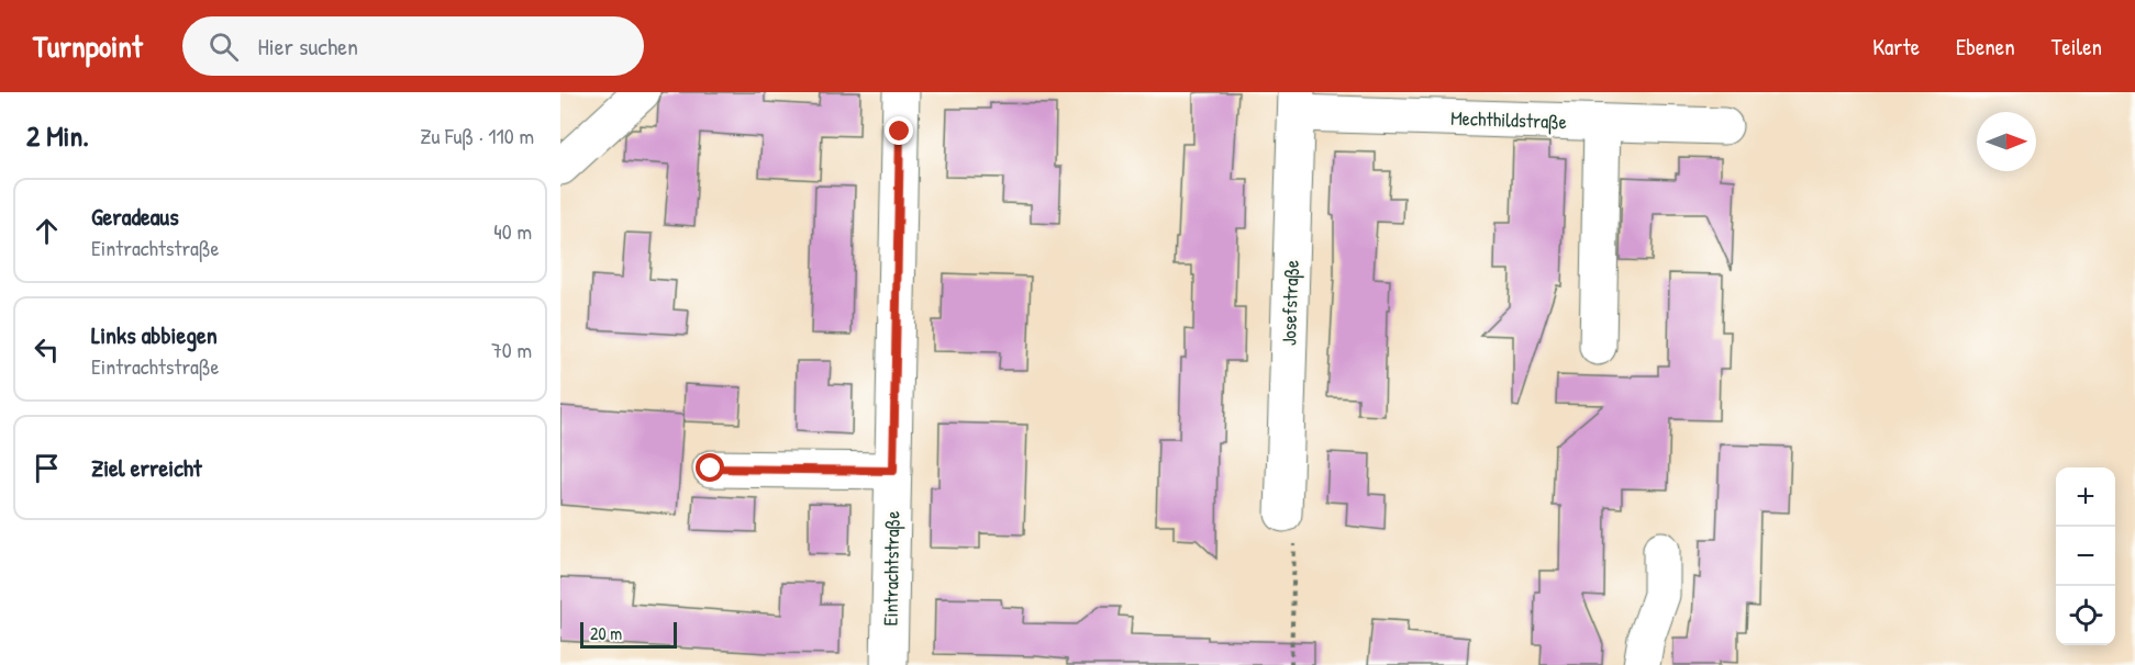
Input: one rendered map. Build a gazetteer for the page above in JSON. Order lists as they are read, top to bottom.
{
  "streets": {
    "street": ["Mechthildstraße", "Josefstraße", "Eintrachtstraße"]
  },
  "crossings": [
    ["Mechthildstraße", "Josefstraße"]
  ],
  "scale_bar": "20 m",
  "north": "right",
  "page": {
    "header": "Turnpoint",
    "search": "Hier suchen",
    "nav": ["Karte", "Ebenen", "Teilen"],
    "heading": ["2 Min.", "Zu Fuß · 110 m"],
    "list": [
      ["Geradeaus", "Eintrachtstraße", "40 m"],
      ["Links abbiegen", "Eintrachtstraße", "70 m"],
      "Ziel erreicht"
    ],
    "map_buttons": ["+", "−"],
    "scale": "20 m"
  }
}
